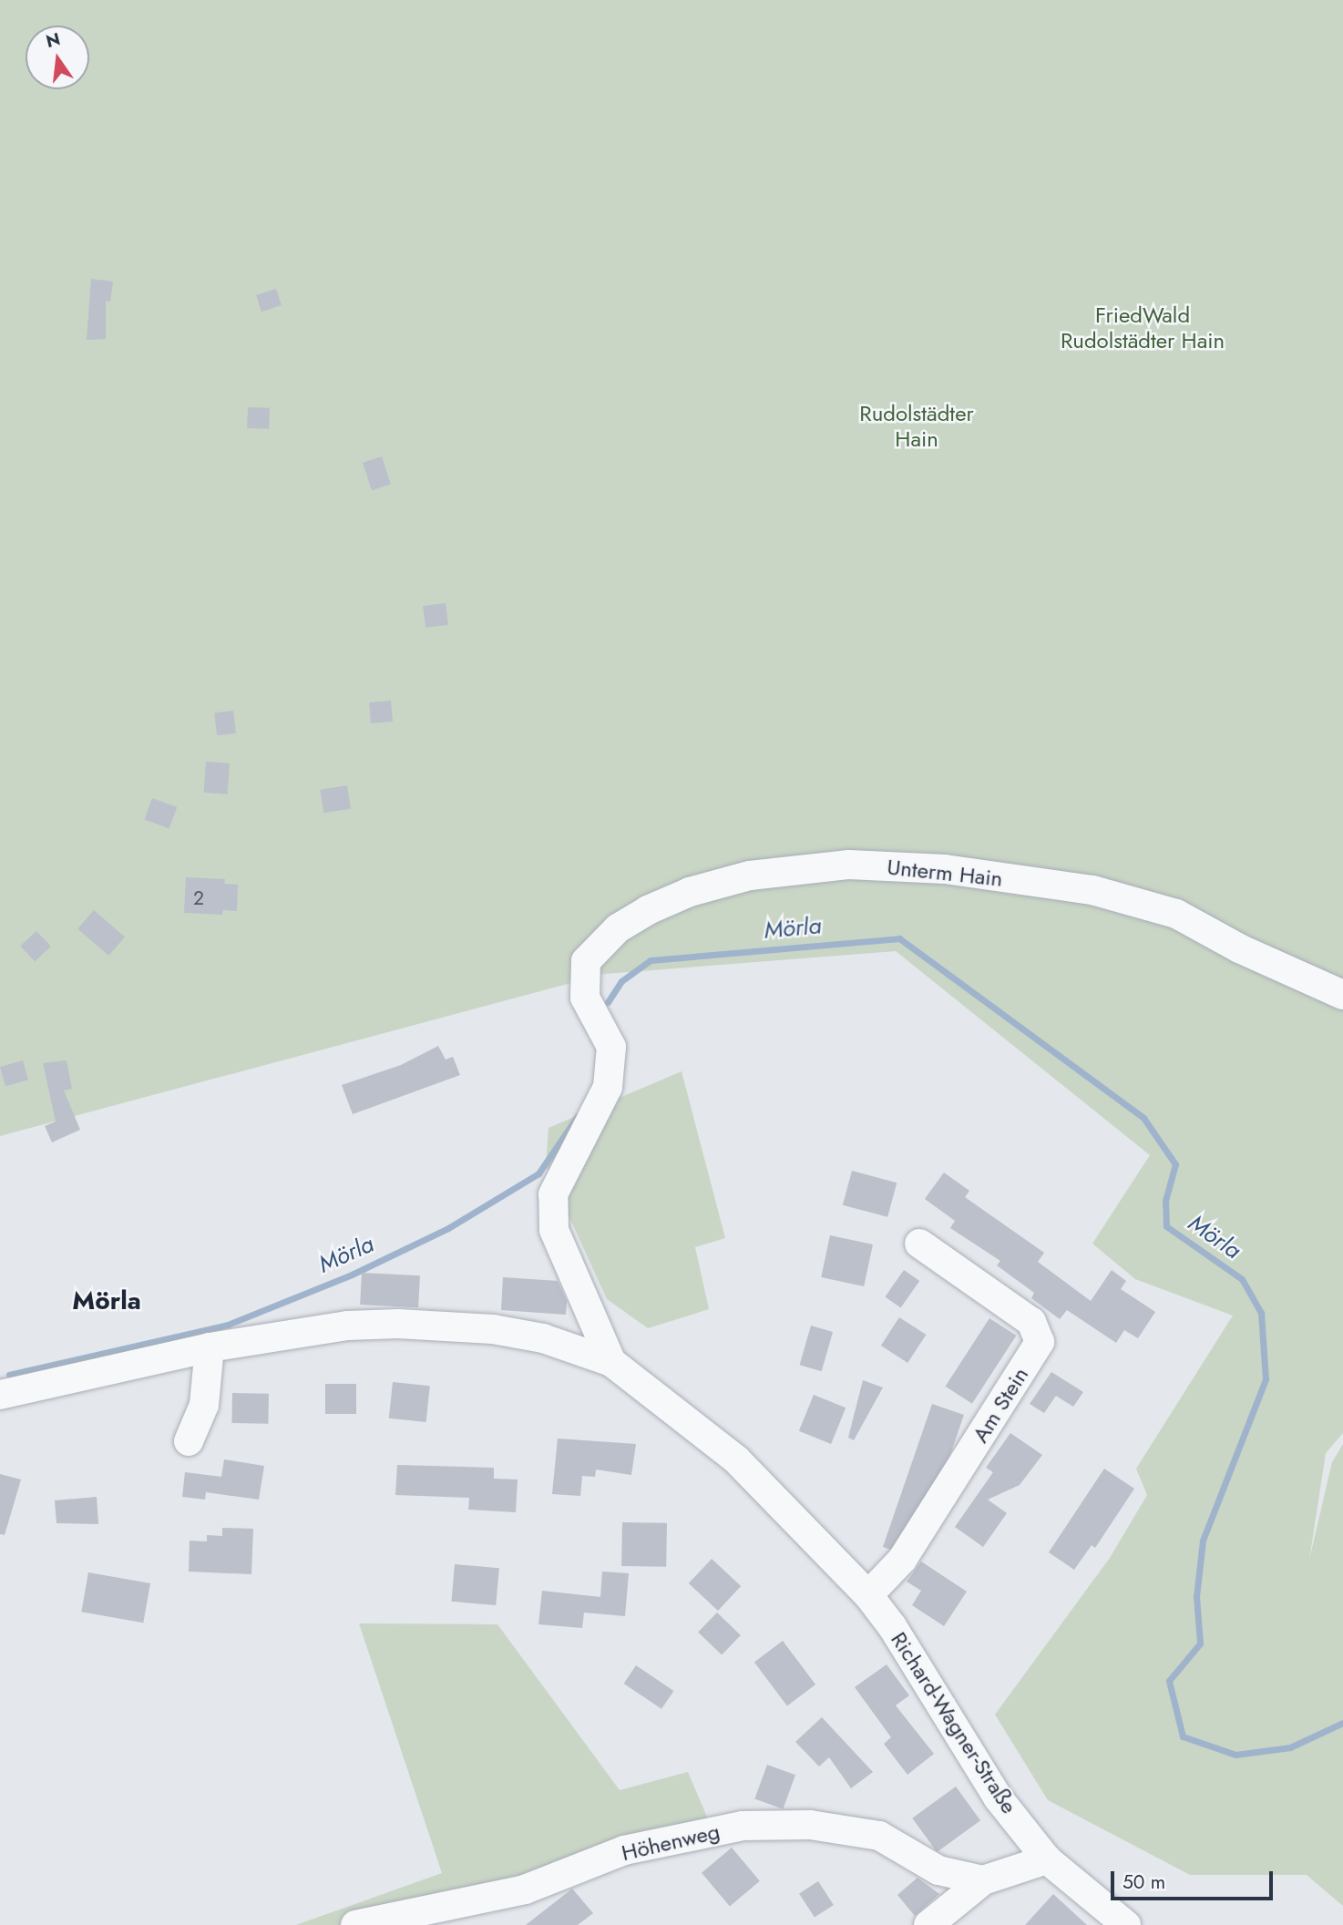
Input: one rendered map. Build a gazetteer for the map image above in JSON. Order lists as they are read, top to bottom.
{
  "streets": {
    "street": [
      "Unterm Hain",
      "Am Stein",
      "Richard-Wagner-Straße",
      "Höhenweg"
    ]
  },
  "crossings": [
    ["Am Stein", "Richard-Wagner-Straße"]
  ],
  "districts": ["Mörla"],
  "water": ["Mörla"],
  "parks": ["FriedWald Rudolstädter Hain", "Rudolstädter Hain"],
  "house_numbers": ["2"],
  "scale_bar": "50 m",
  "north": "top"
}
